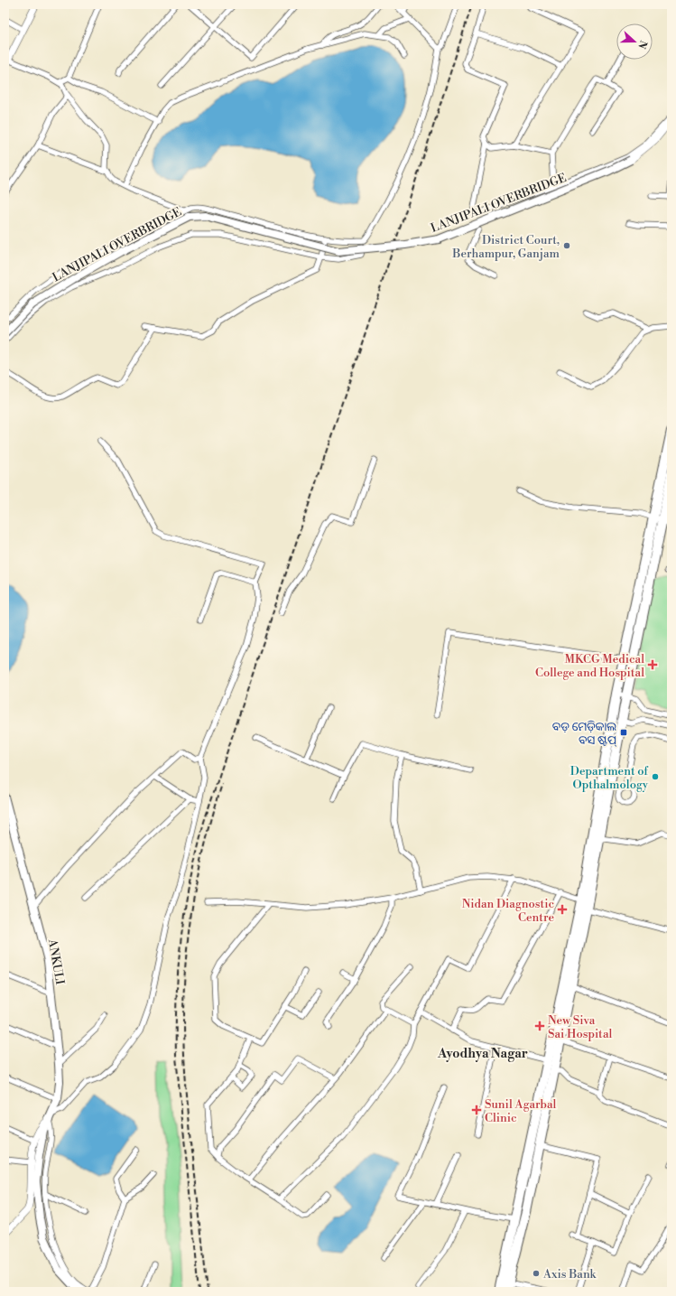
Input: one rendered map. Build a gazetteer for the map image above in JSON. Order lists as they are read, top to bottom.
{
  "streets": {
    "main road": ["LANJIPALI OVERBRIDGE", "ANKULI"]
  },
  "districts": ["Ayodhya Nagar"],
  "places": {
    "other": ["District Court, Berhampur, Ganjam", "Department of Opthalmology", "Axis Bank"],
    "health": [
      "MKCG Medical College and Hospital",
      "Nidan Diagnostic Centre",
      "New Siva Sai Hospital",
      "Sunil Agarbal Clinic"
    ],
    "transit": ["ବଡ଼ ମେଡ଼ିକାଲ ବସ ଷ୍ଟପ୍"]
  },
  "north": "right"
}
